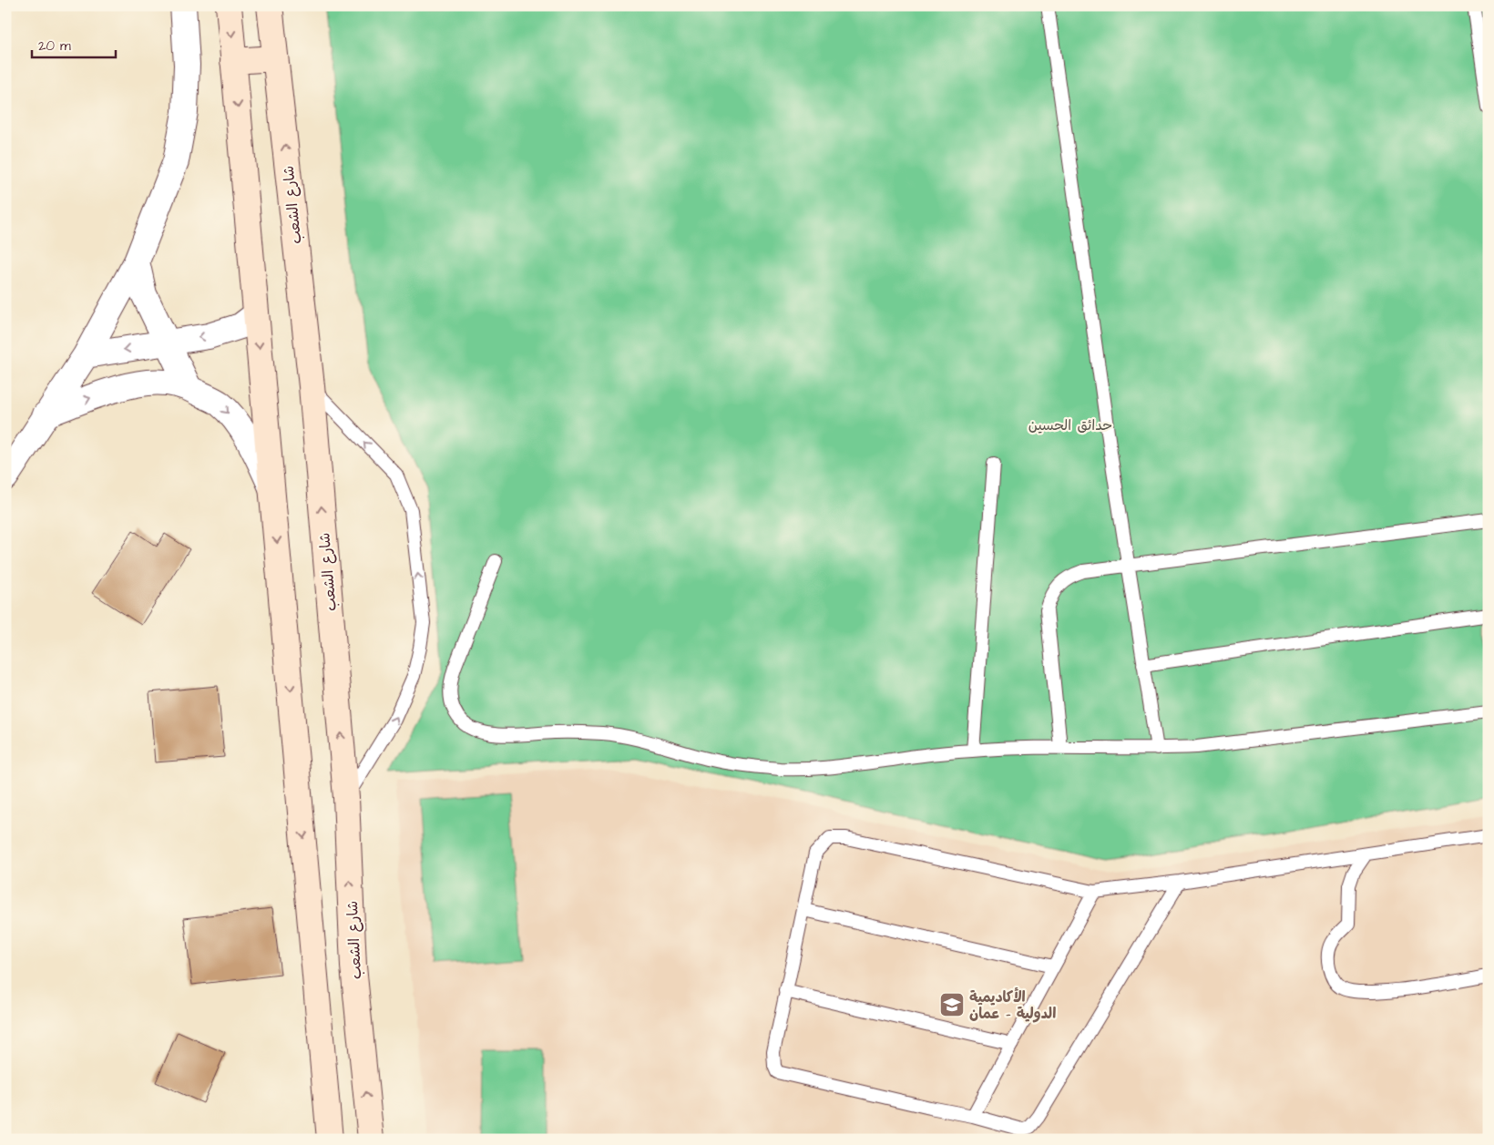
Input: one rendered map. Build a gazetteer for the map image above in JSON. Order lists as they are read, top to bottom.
{
  "streets": {
    "main road": ["شارع الشعب"]
  },
  "parks": ["حدائق الحسين"],
  "places": {
    "school or university": ["الأكاديمية الدولية - عمان"]
  },
  "scale_bar": "20 m"
}
